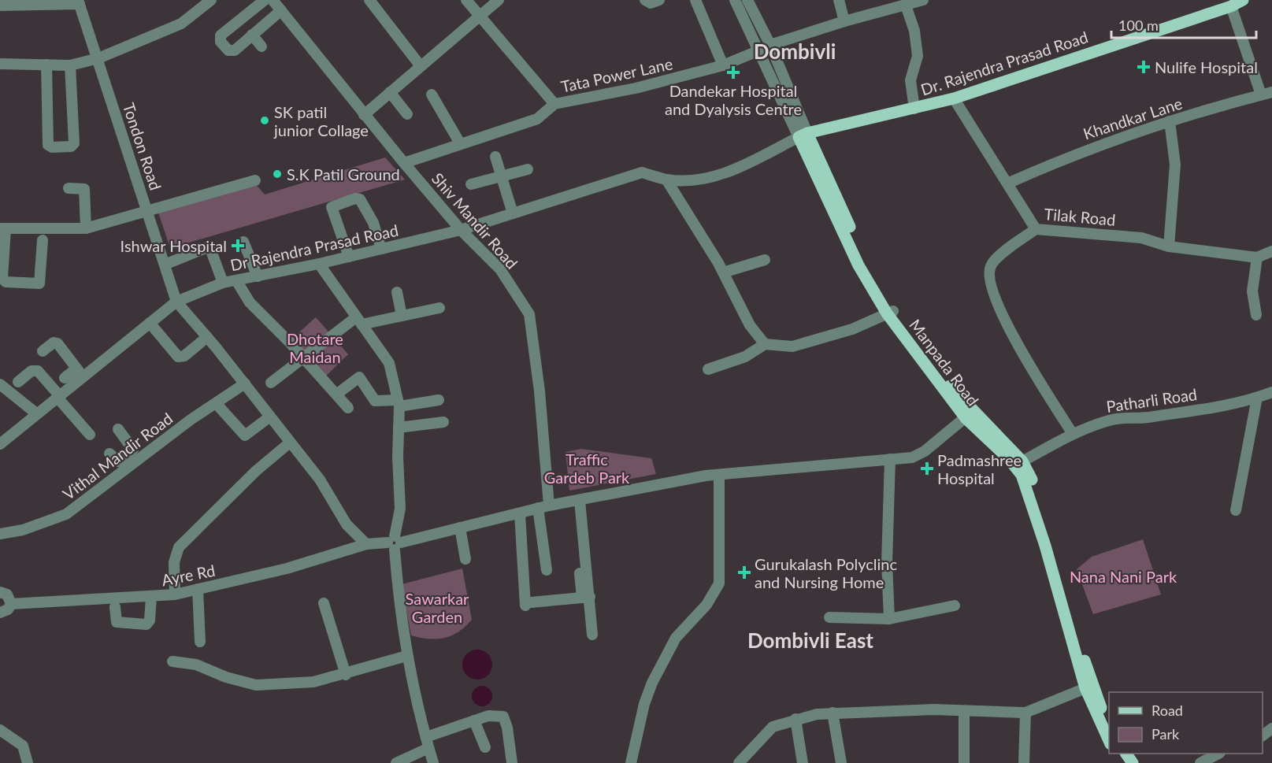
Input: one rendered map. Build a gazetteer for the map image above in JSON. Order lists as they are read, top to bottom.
{
  "streets": {
    "main road": ["Dr. Rajendra Prasad Road", "Manpada Road"],
    "street": [
      "Tata Power Lane",
      "Khandkar Lane",
      "Tondon Road",
      "Tilak Road",
      "Shiv Mandir Road",
      "Dr Rajendra Prasad Road",
      "Patharli Road",
      "Vithal Mandir Road",
      "Ayre Rd"
    ]
  },
  "crossings": [
    ["Dr. Rajendra Prasad Road", "Tilak Road"],
    ["Dr. Rajendra Prasad Road", "Dr Rajendra Prasad Road"],
    ["Dr. Rajendra Prasad Road", "Manpada Road"],
    ["Tata Power Lane", "Shiv Mandir Road"],
    ["Tata Power Lane", "Manpada Road"],
    ["Khandkar Lane", "Tilak Road"],
    ["Tondon Road", "Dr Rajendra Prasad Road"],
    ["Shiv Mandir Road", "Dr Rajendra Prasad Road"],
    ["Shiv Mandir Road", "Ayre Rd"],
    ["Dr Rajendra Prasad Road", "Manpada Road"],
    ["Manpada Road", "Patharli Road"],
    ["Manpada Road", "Ayre Rd"]
  ],
  "districts": ["Dombivli", "Dombivli East"],
  "parks": [
    "Dhotare Maidan",
    "Traffic Gardeb Park",
    "Nana Nani Park",
    "Sawarkar Garden"
  ],
  "places": {
    "health": [
      "Nulife Hospital",
      "Dandekar Hospital and Dyalysis Centre",
      "Ishwar Hospital",
      "Padmashree Hospital",
      "Gurukalash Polyclinc and Nursing Home"
    ],
    "other": ["SK patil junior Collage", "S.K Patil Ground"]
  },
  "legend": ["Road", "Park"],
  "scale_bar": "100 m"
}
